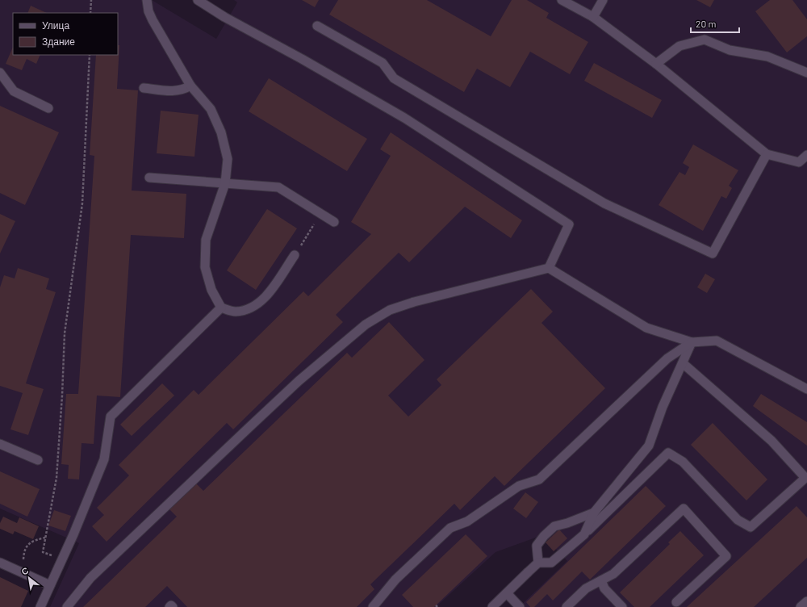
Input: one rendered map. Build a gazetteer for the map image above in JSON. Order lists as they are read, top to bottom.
{
  "legend": ["Улица", "Здание"],
  "scale_bar": "20 m",
  "north": "top left"
}
